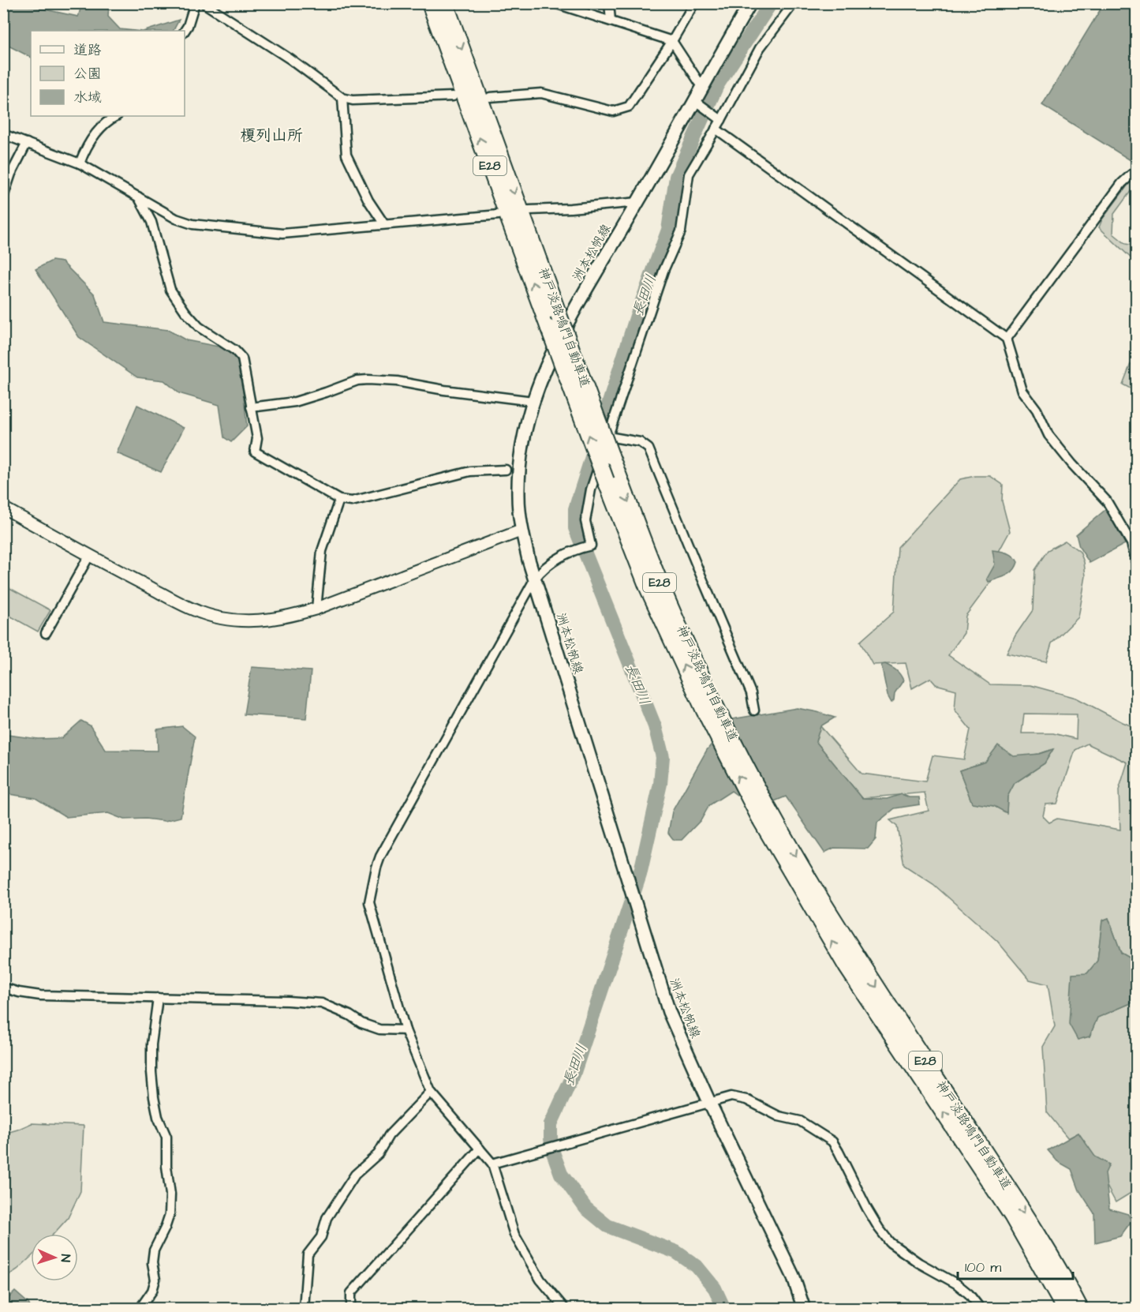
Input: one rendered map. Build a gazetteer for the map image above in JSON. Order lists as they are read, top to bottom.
{
  "streets": {
    "highway": ["E28", "神戸淡路鳴門自動車道"],
    "main road": ["洲本松帆線"]
  },
  "districts": ["榎列山所"],
  "water": ["長田川"],
  "legend": ["道路", "公園", "水域"],
  "scale_bar": "100 m",
  "north": "right"
}
